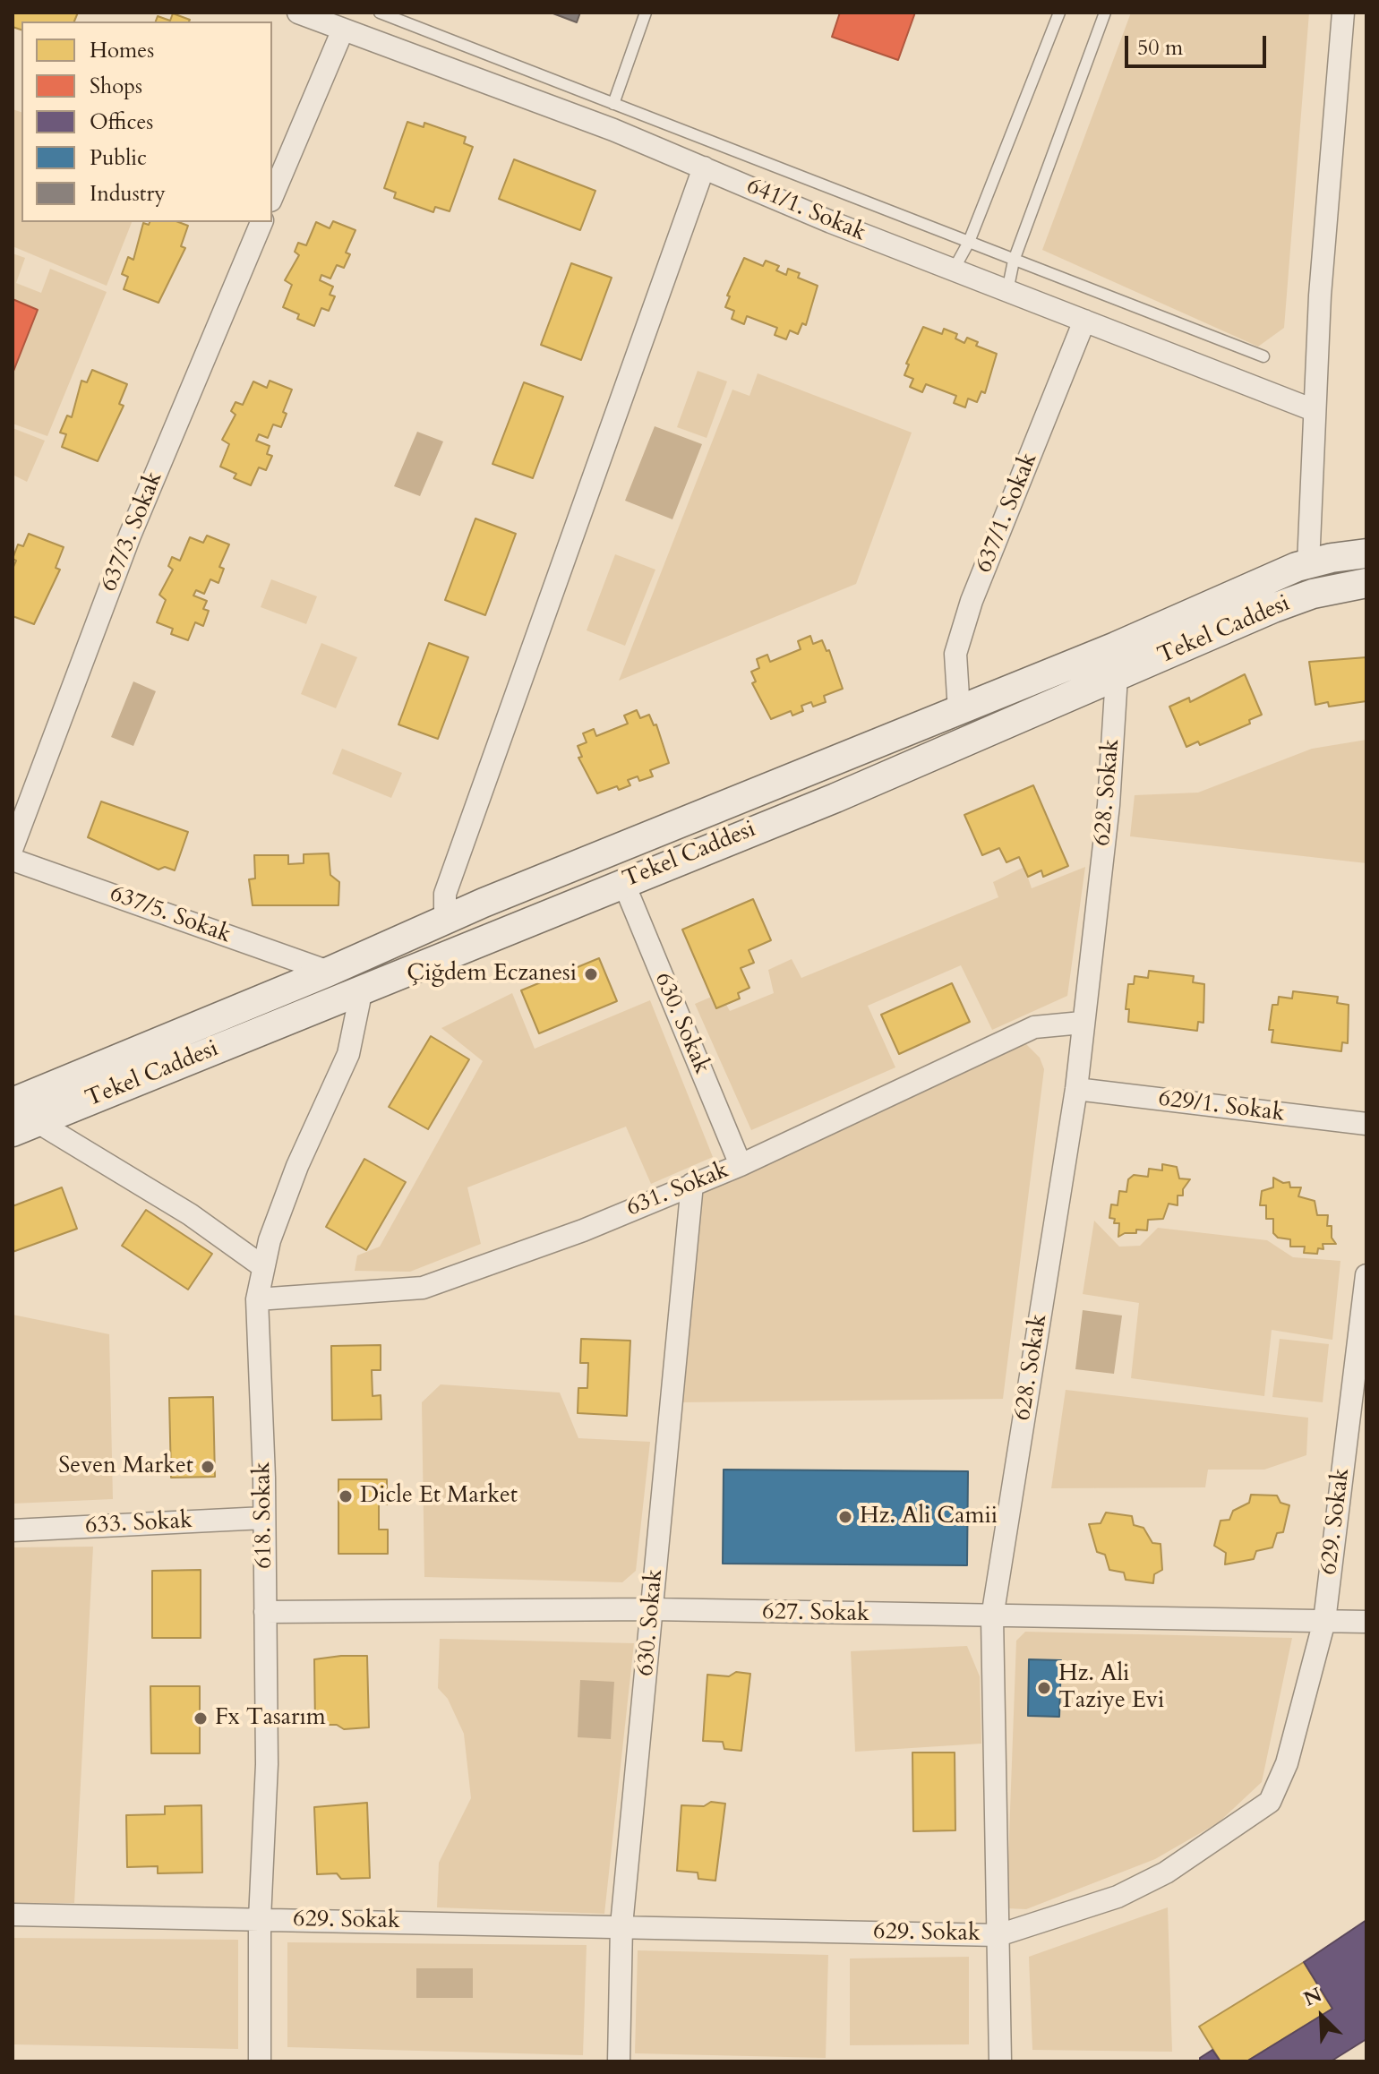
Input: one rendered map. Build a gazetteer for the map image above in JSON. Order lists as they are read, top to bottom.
{
  "streets": {
    "main road": ["Tekel Caddesi"],
    "street": [
      "641/1. Sokak",
      "637/1. Sokak",
      "637/3. Sokak",
      "628. Sokak",
      "637/5. Sokak",
      "630. Sokak",
      "629/1. Sokak",
      "631. Sokak",
      "618. Sokak",
      "629. Sokak",
      "633. Sokak",
      "627. Sokak"
    ]
  },
  "crossings": [
    ["641/1. Sokak", "637/1. Sokak"],
    ["Tekel Caddesi", "628. Sokak"],
    ["Tekel Caddesi", "630. Sokak"],
    ["Tekel Caddesi", "618. Sokak"],
    ["628. Sokak", "629/1. Sokak"],
    ["628. Sokak", "631. Sokak"],
    ["628. Sokak", "629. Sokak"],
    ["628. Sokak", "627. Sokak"],
    ["630. Sokak", "631. Sokak"],
    ["630. Sokak", "629. Sokak"],
    ["630. Sokak", "627. Sokak"],
    ["631. Sokak", "618. Sokak"],
    ["618. Sokak", "629. Sokak"],
    ["618. Sokak", "633. Sokak"],
    ["618. Sokak", "627. Sokak"],
    ["629. Sokak", "627. Sokak"]
  ],
  "places": [
    "Çiğdem Eczanesi",
    "Seven Market",
    "Dicle Et Market",
    "Hz. Ali Camii",
    "Hz. Ali Taziye Evi",
    "Fx Tasarım"
  ],
  "legend": [
    "Homes",
    "Shops",
    "Offices",
    "Public",
    "Industry"
  ],
  "scale_bar": "50 m",
  "north": "top left"
}
